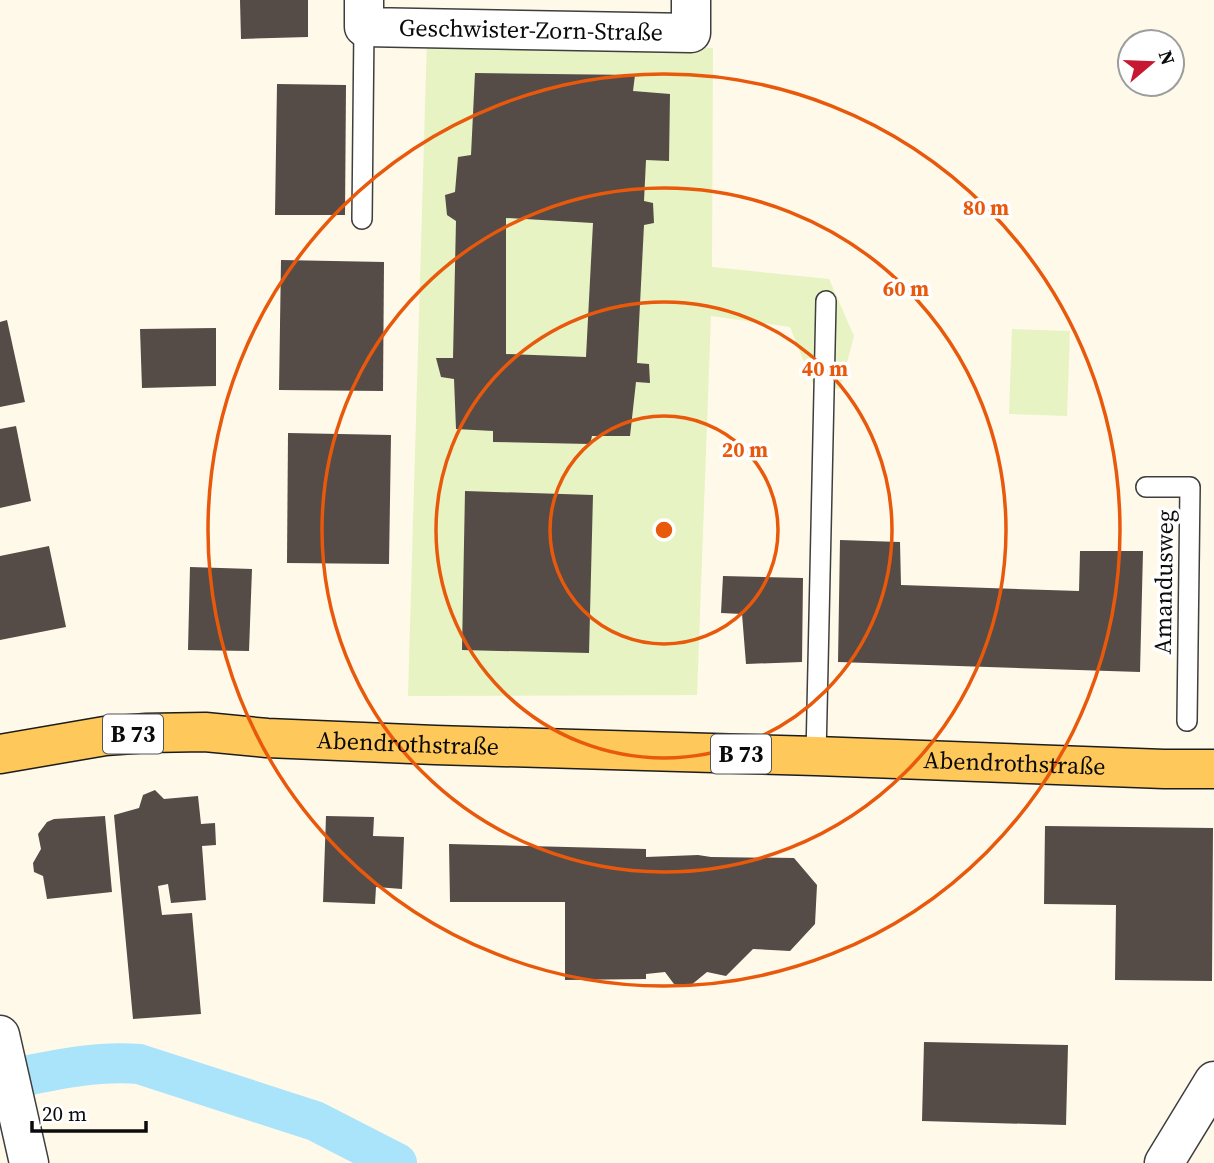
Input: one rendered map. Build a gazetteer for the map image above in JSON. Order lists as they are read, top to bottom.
{
  "streets": {
    "main road": ["B 73", "Abendrothstraße"],
    "street": ["Geschwister-Zorn-Straße"],
    "lane": ["Amandusweg"]
  },
  "scale_bar": "20 m",
  "north": "right",
  "rings": [
    "80 m",
    "60 m",
    "40 m",
    "20 m"
  ]
}
